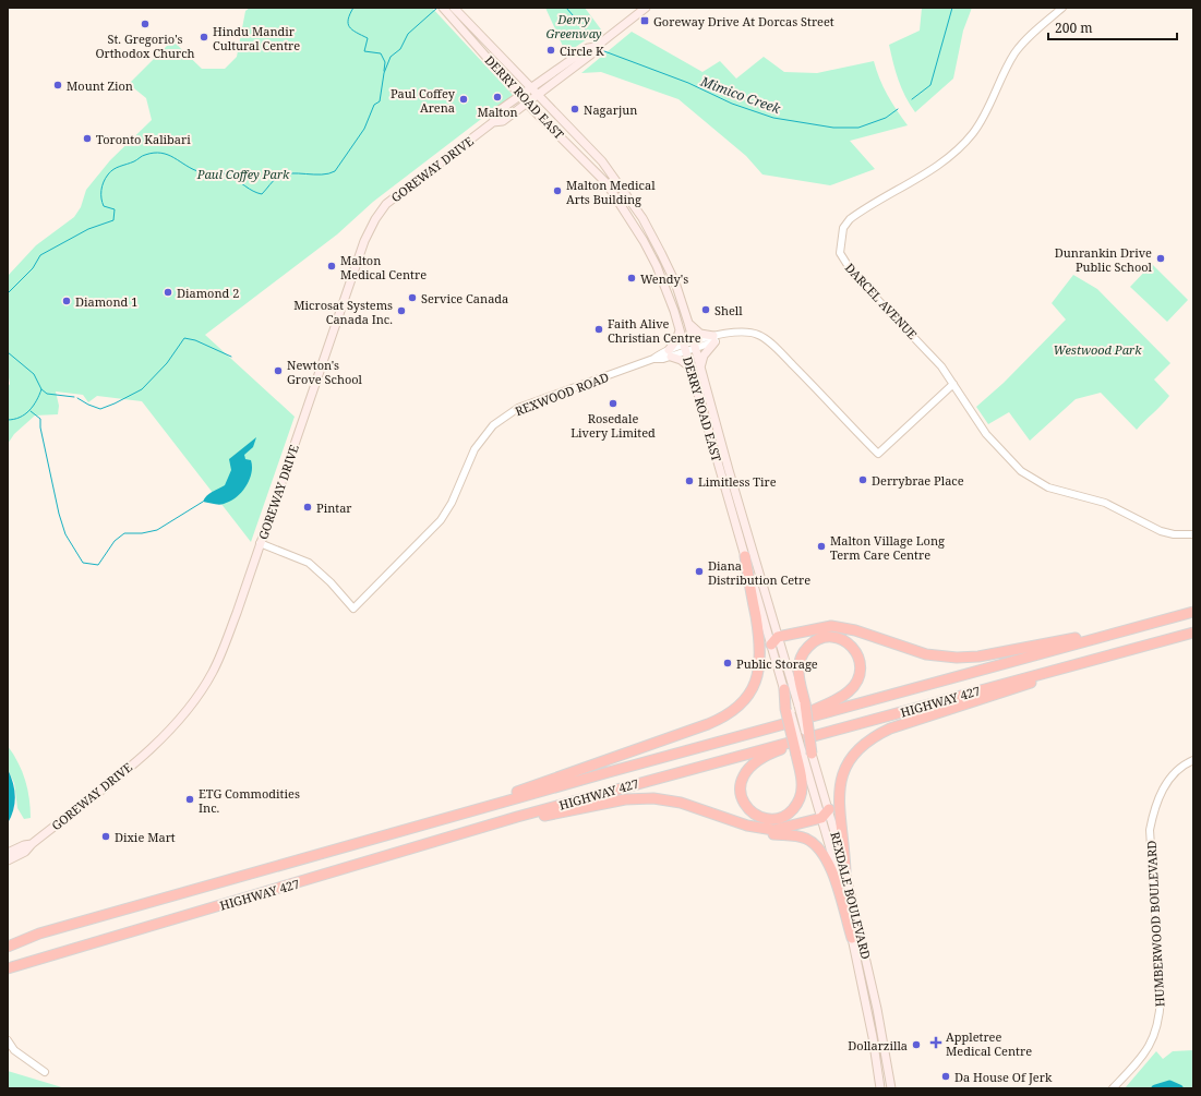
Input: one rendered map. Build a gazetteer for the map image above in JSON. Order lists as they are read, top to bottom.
{
  "streets": {
    "highway": ["HIGHWAY 427"],
    "main road": ["DERRY ROAD EAST", "GOREWAY DRIVE", "REXDALE BOULEVARD"],
    "street": ["DARCEL AVENUE", "REXWOOD ROAD", "HUMBERWOOD BOULEVARD"]
  },
  "crossings": [
    ["DERRY ROAD EAST", "GOREWAY DRIVE"],
    ["DERRY ROAD EAST", "REXWOOD ROAD"],
    ["GOREWAY DRIVE", "REXWOOD ROAD"],
    ["DARCEL AVENUE", "REXWOOD ROAD"]
  ],
  "water": ["Mimico Creek"],
  "parks": ["Derry Greenway", "Paul Coffey Park", "Westwood Park"],
  "places": {
    "transit": ["Goreway Drive At Dorcas Street"],
    "other": [
      "St. Gregorio's Orthodox Church",
      "Hindu Mandir Cultural Centre",
      "Circle K",
      "Mount Zion",
      "Malton",
      "Paul Coffey Arena",
      "Nagarjun",
      "Toronto Kalibari",
      "Malton Medical Arts Building",
      "Dunrankin Drive Public School",
      "Malton Medical Centre",
      "Wendy's",
      "Diamond 2",
      "Service Canada",
      "Diamond 1",
      "Shell",
      "Microsat Systems Canada Inc.",
      "Faith Alive Christian Centre",
      "Newton's Grove School",
      "Rosedale Livery Limited",
      "Derrybrae Place",
      "Limitless Tire",
      "Pintar",
      "Malton Village Long Term Care Centre",
      "Diana Distribution Cetre",
      "Public Storage",
      "ETG Commodities Inc.",
      "Dixie Mart",
      "Dollarzilla",
      "Da House Of Jerk"
    ],
    "health": ["Appletree Medical Centre"]
  },
  "scale_bar": "200 m"
}
